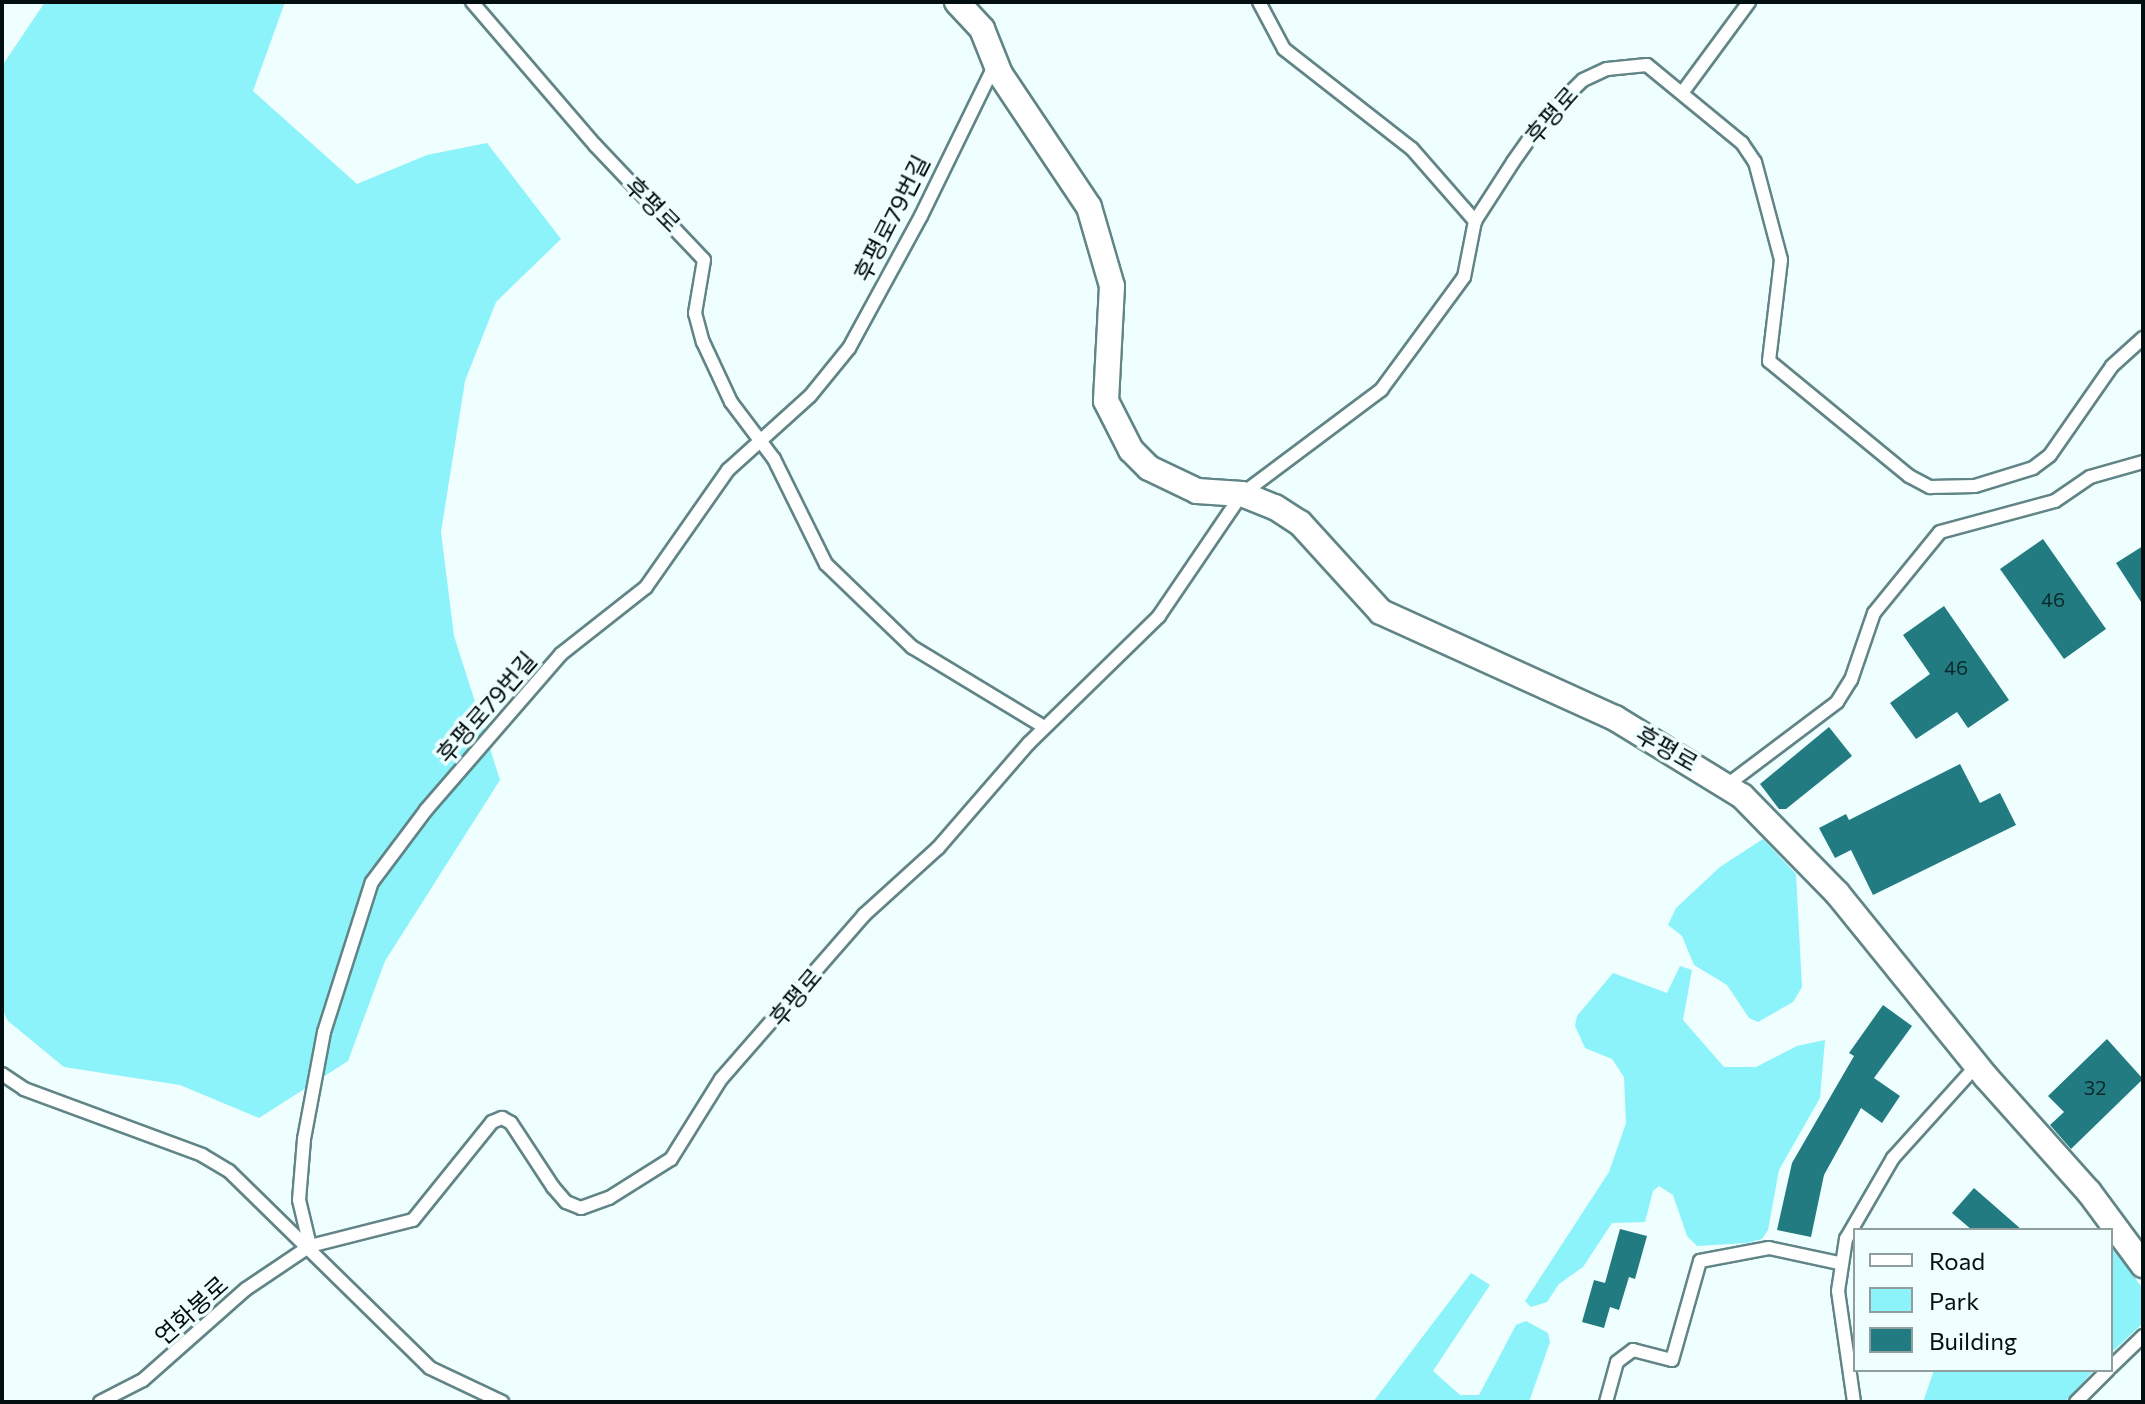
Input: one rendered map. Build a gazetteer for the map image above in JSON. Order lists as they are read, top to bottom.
{
  "streets": {
    "street": ["후평로"],
    "lane": ["후평로79번길", "연화봉로"]
  },
  "crossings": [
    ["후평로", "후평로79번길"],
    ["후평로", "연화봉로"],
    ["후평로79번길", "연화봉로"]
  ],
  "house_numbers": ["46", "46", "32"],
  "legend": ["Road", "Park", "Building"]
}
